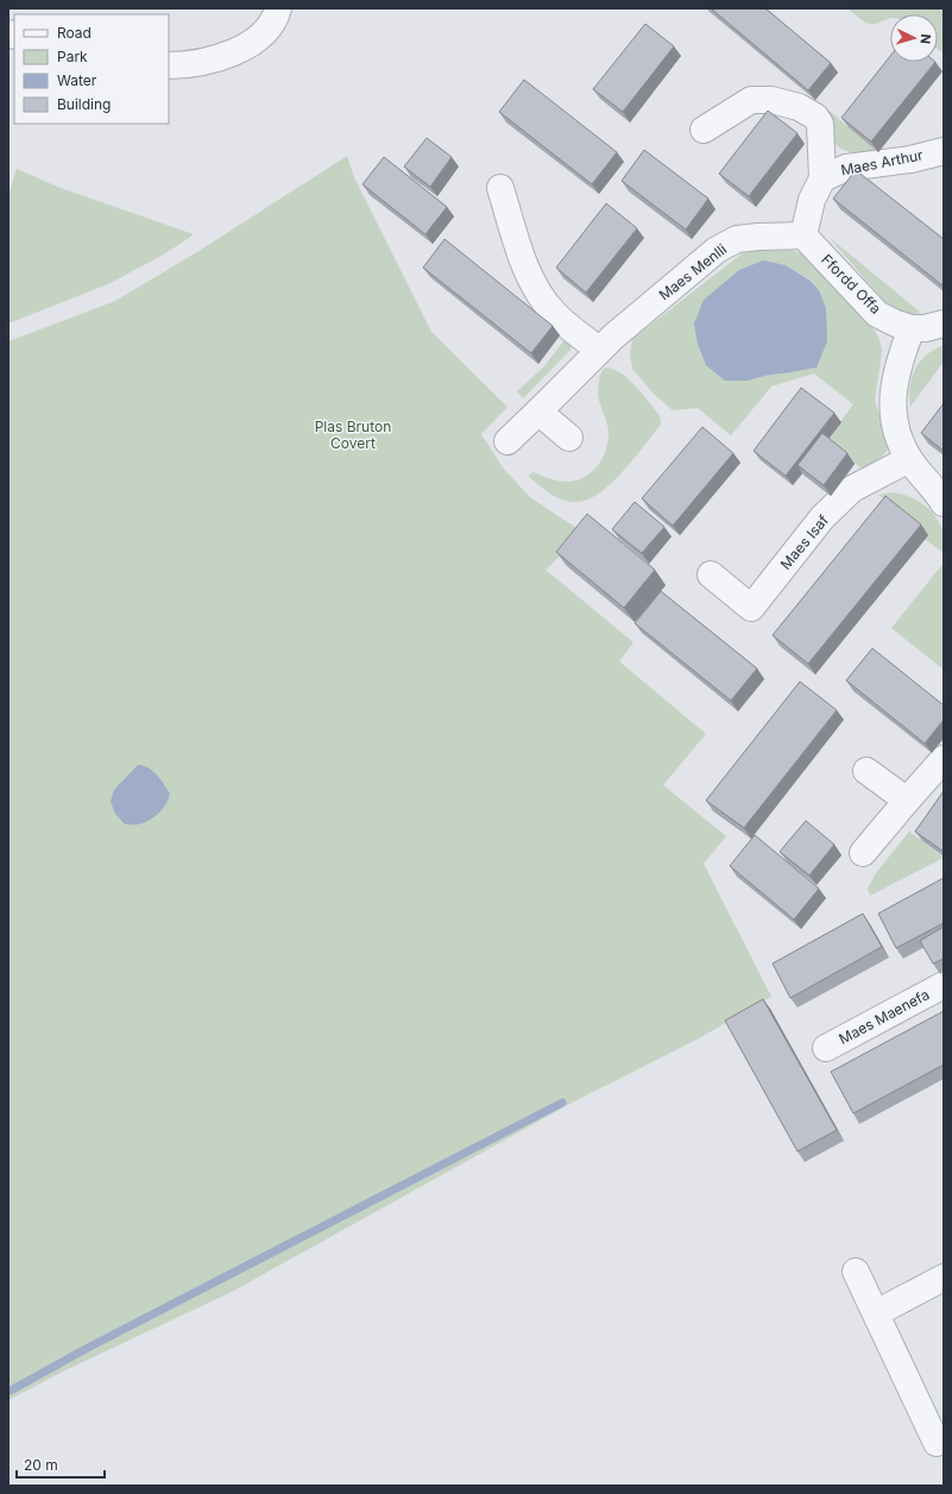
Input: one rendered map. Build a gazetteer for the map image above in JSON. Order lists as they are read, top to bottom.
{
  "streets": {
    "street": [
      "Maes Arthur",
      "Maes Menlli",
      "Ffordd Offa",
      "Maes Isaf",
      "Maes Maenefa"
    ]
  },
  "crossings": [
    ["Maes Menlli", "Ffordd Offa"]
  ],
  "parks": ["Plas Bruton Covert"],
  "legend": [
    "Road",
    "Park",
    "Water",
    "Building"
  ],
  "scale_bar": "20 m",
  "north": "right"
}
